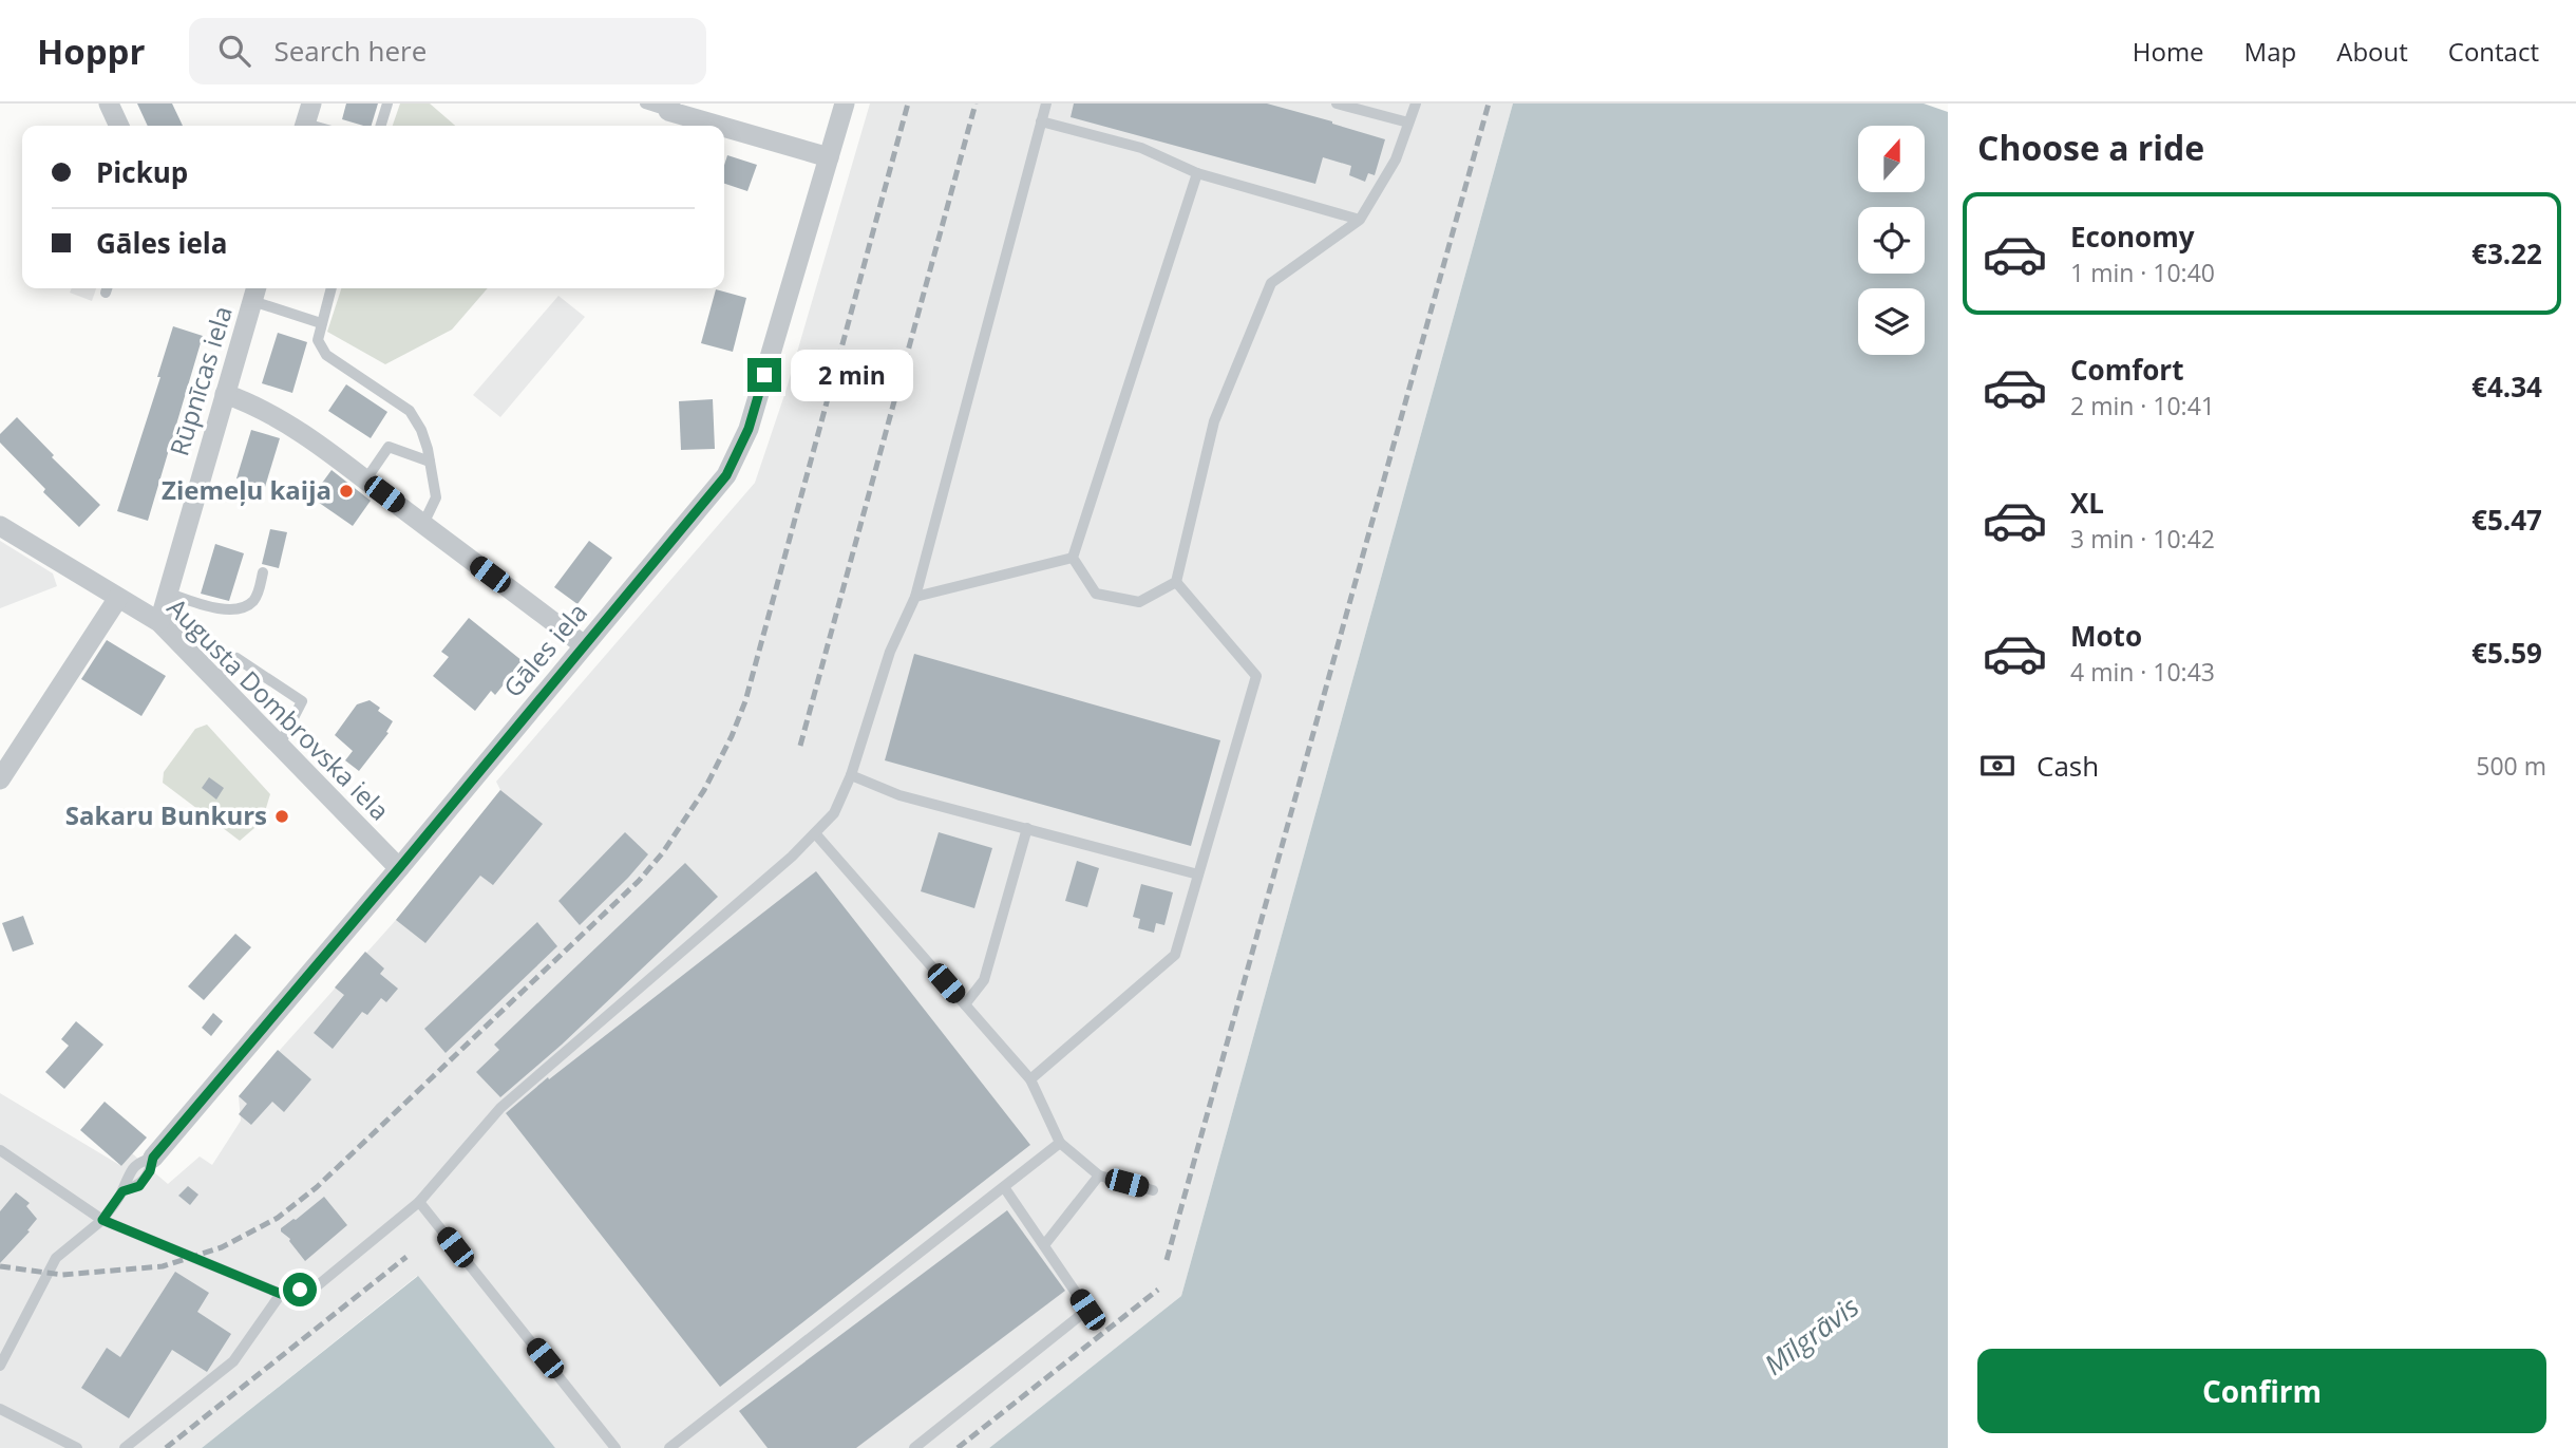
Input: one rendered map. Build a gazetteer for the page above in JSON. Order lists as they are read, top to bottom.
{
  "streets": {
    "street": ["Rūpnīcas iela", "Gāles iela", "Augusta Dombrovska iela"]
  },
  "crossings": [
    ["Rūpnīcas iela", "Augusta Dombrovska iela"],
    ["Gāles iela", "Augusta Dombrovska iela"]
  ],
  "water": ["Mīlgrāvis"],
  "places": ["Ziemeļu kaija", "Sakaru Bunkurs"],
  "north": "top",
  "page": {
    "header": "Hoppr",
    "search": "Search here",
    "nav": [
      "Home",
      "Map",
      "About",
      "Contact"
    ],
    "heading": "Choose a ride",
    "banner": ["Pickup", "Gāles iela"],
    "list": [
      {
        "name": "Economy",
        "note": "1 min · 10:40",
        "value": "€3.22"
      },
      {
        "name": "Comfort",
        "note": "2 min · 10:41",
        "value": "€4.34"
      },
      {
        "name": "XL",
        "note": "3 min · 10:42",
        "value": "€5.47"
      },
      {
        "name": "Moto",
        "note": "4 min · 10:43",
        "value": "€5.59"
      }
    ],
    "bubble": "2 min",
    "pay": ["Cash", "500 m"],
    "buttons": "Confirm"
  }
}
